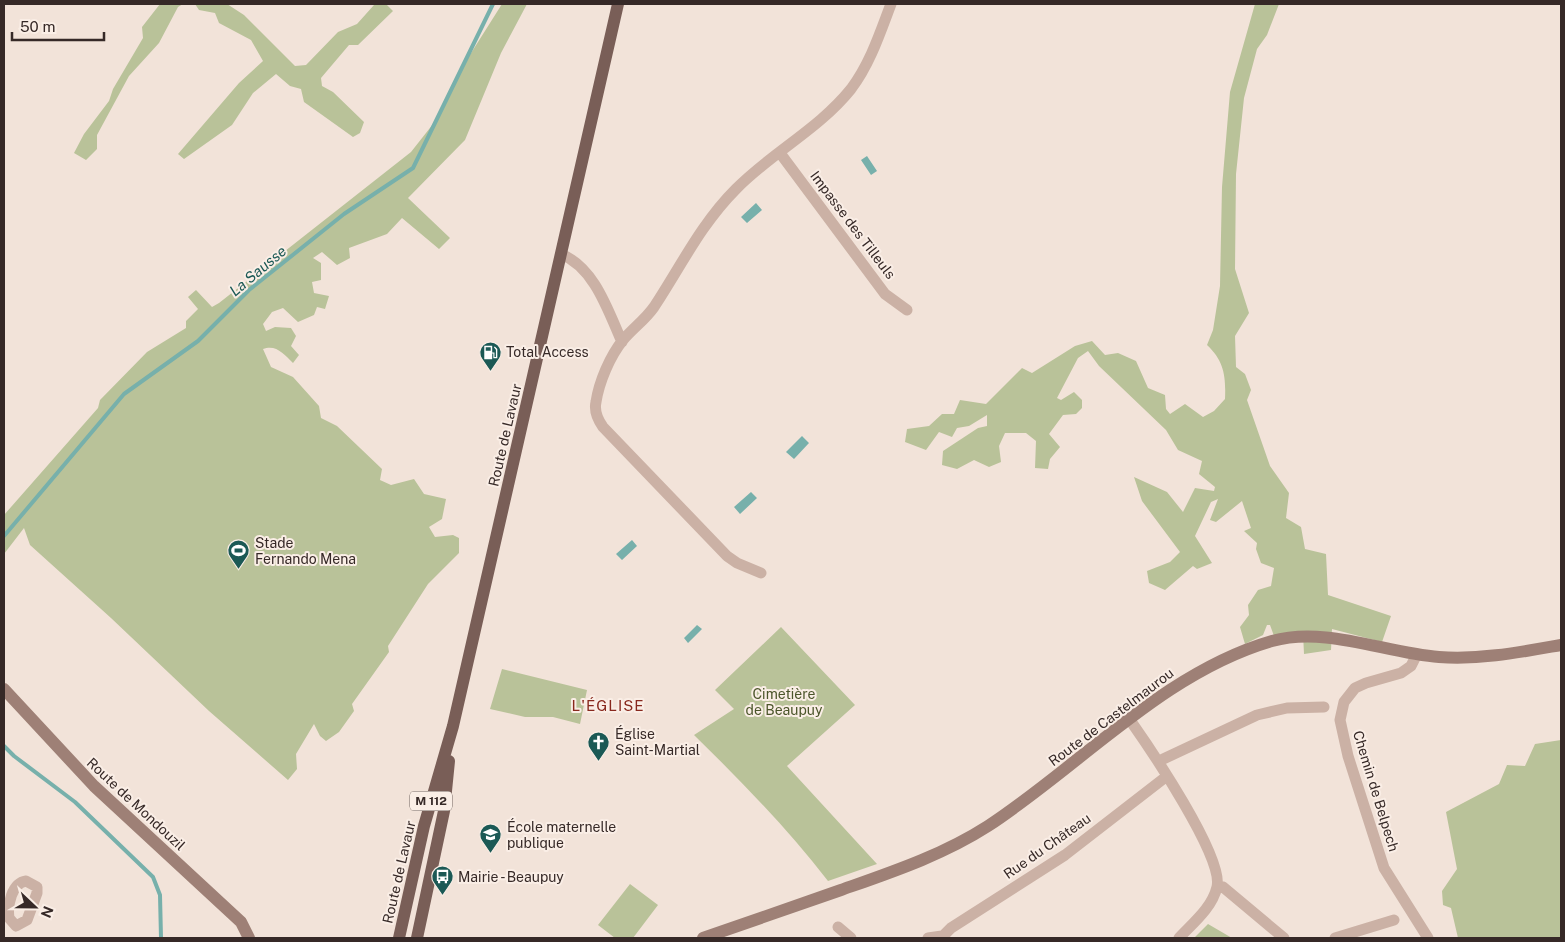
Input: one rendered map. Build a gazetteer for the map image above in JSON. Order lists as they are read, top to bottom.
{
  "streets": {
    "main road": ["Route de Lavaur", "M 112"],
    "street": [
      "Impasse des Tilleuls",
      "Route de Castelmaurou",
      "Chemin de Belpech",
      "Route de Mondouzil",
      "Rue du Château"
    ]
  },
  "crossings": [
    ["Route de Castelmaurou", "Chemin de Belpech"]
  ],
  "districts": ["L'ÉGLISE"],
  "water": ["La Sausse"],
  "parks": ["Cimetière de Beaupuy"],
  "places": {
    "fuel station": ["Total Access"],
    "sports": ["Stade Fernando Mena"],
    "church": ["Église Saint-Martial"],
    "school or university": ["École maternelle publique"],
    "bus stop": ["Mairie - Beaupuy"]
  },
  "scale_bar": "50 m",
  "north": "right"
}
